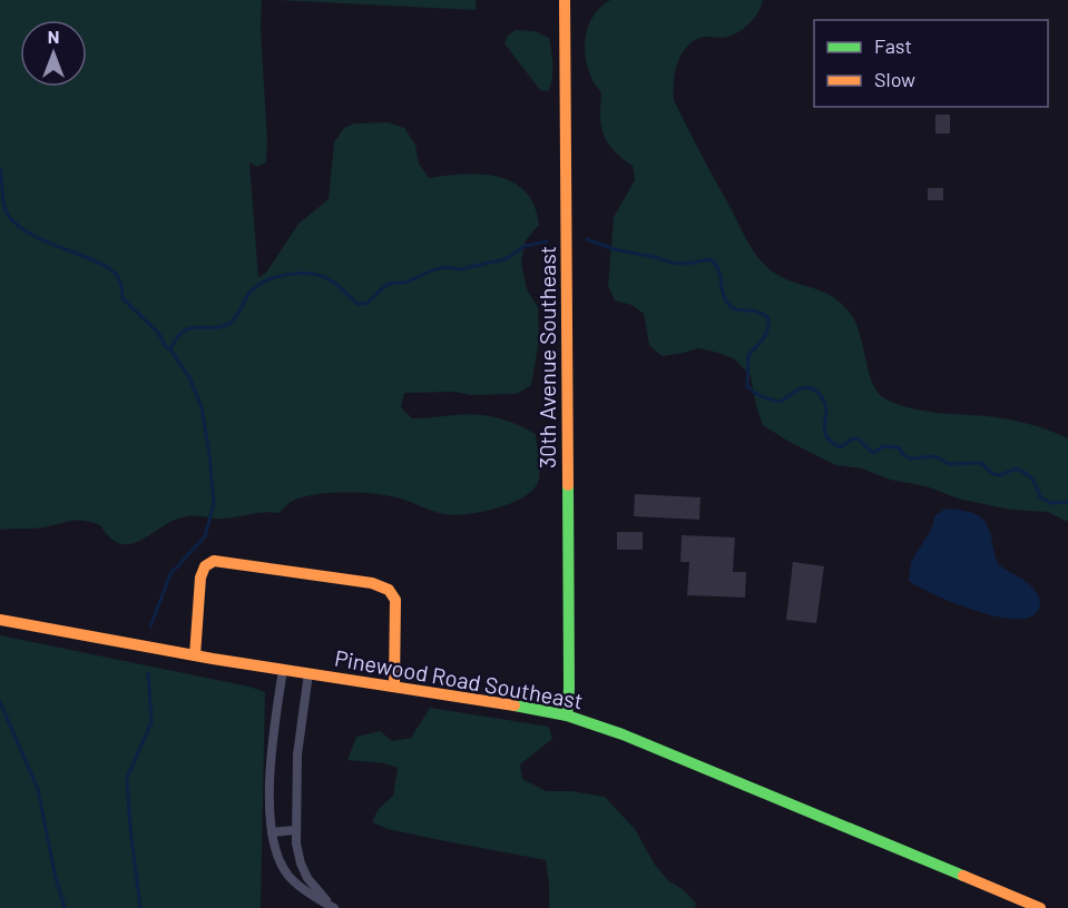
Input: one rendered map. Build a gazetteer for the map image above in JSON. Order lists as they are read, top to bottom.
{
  "streets": {
    "street": ["30th Avenue Southeast", "Pinewood Road Southeast"]
  },
  "crossings": [
    ["30th Avenue Southeast", "Pinewood Road Southeast"]
  ],
  "legend": ["Fast", "Slow"],
  "north": "top"
}
